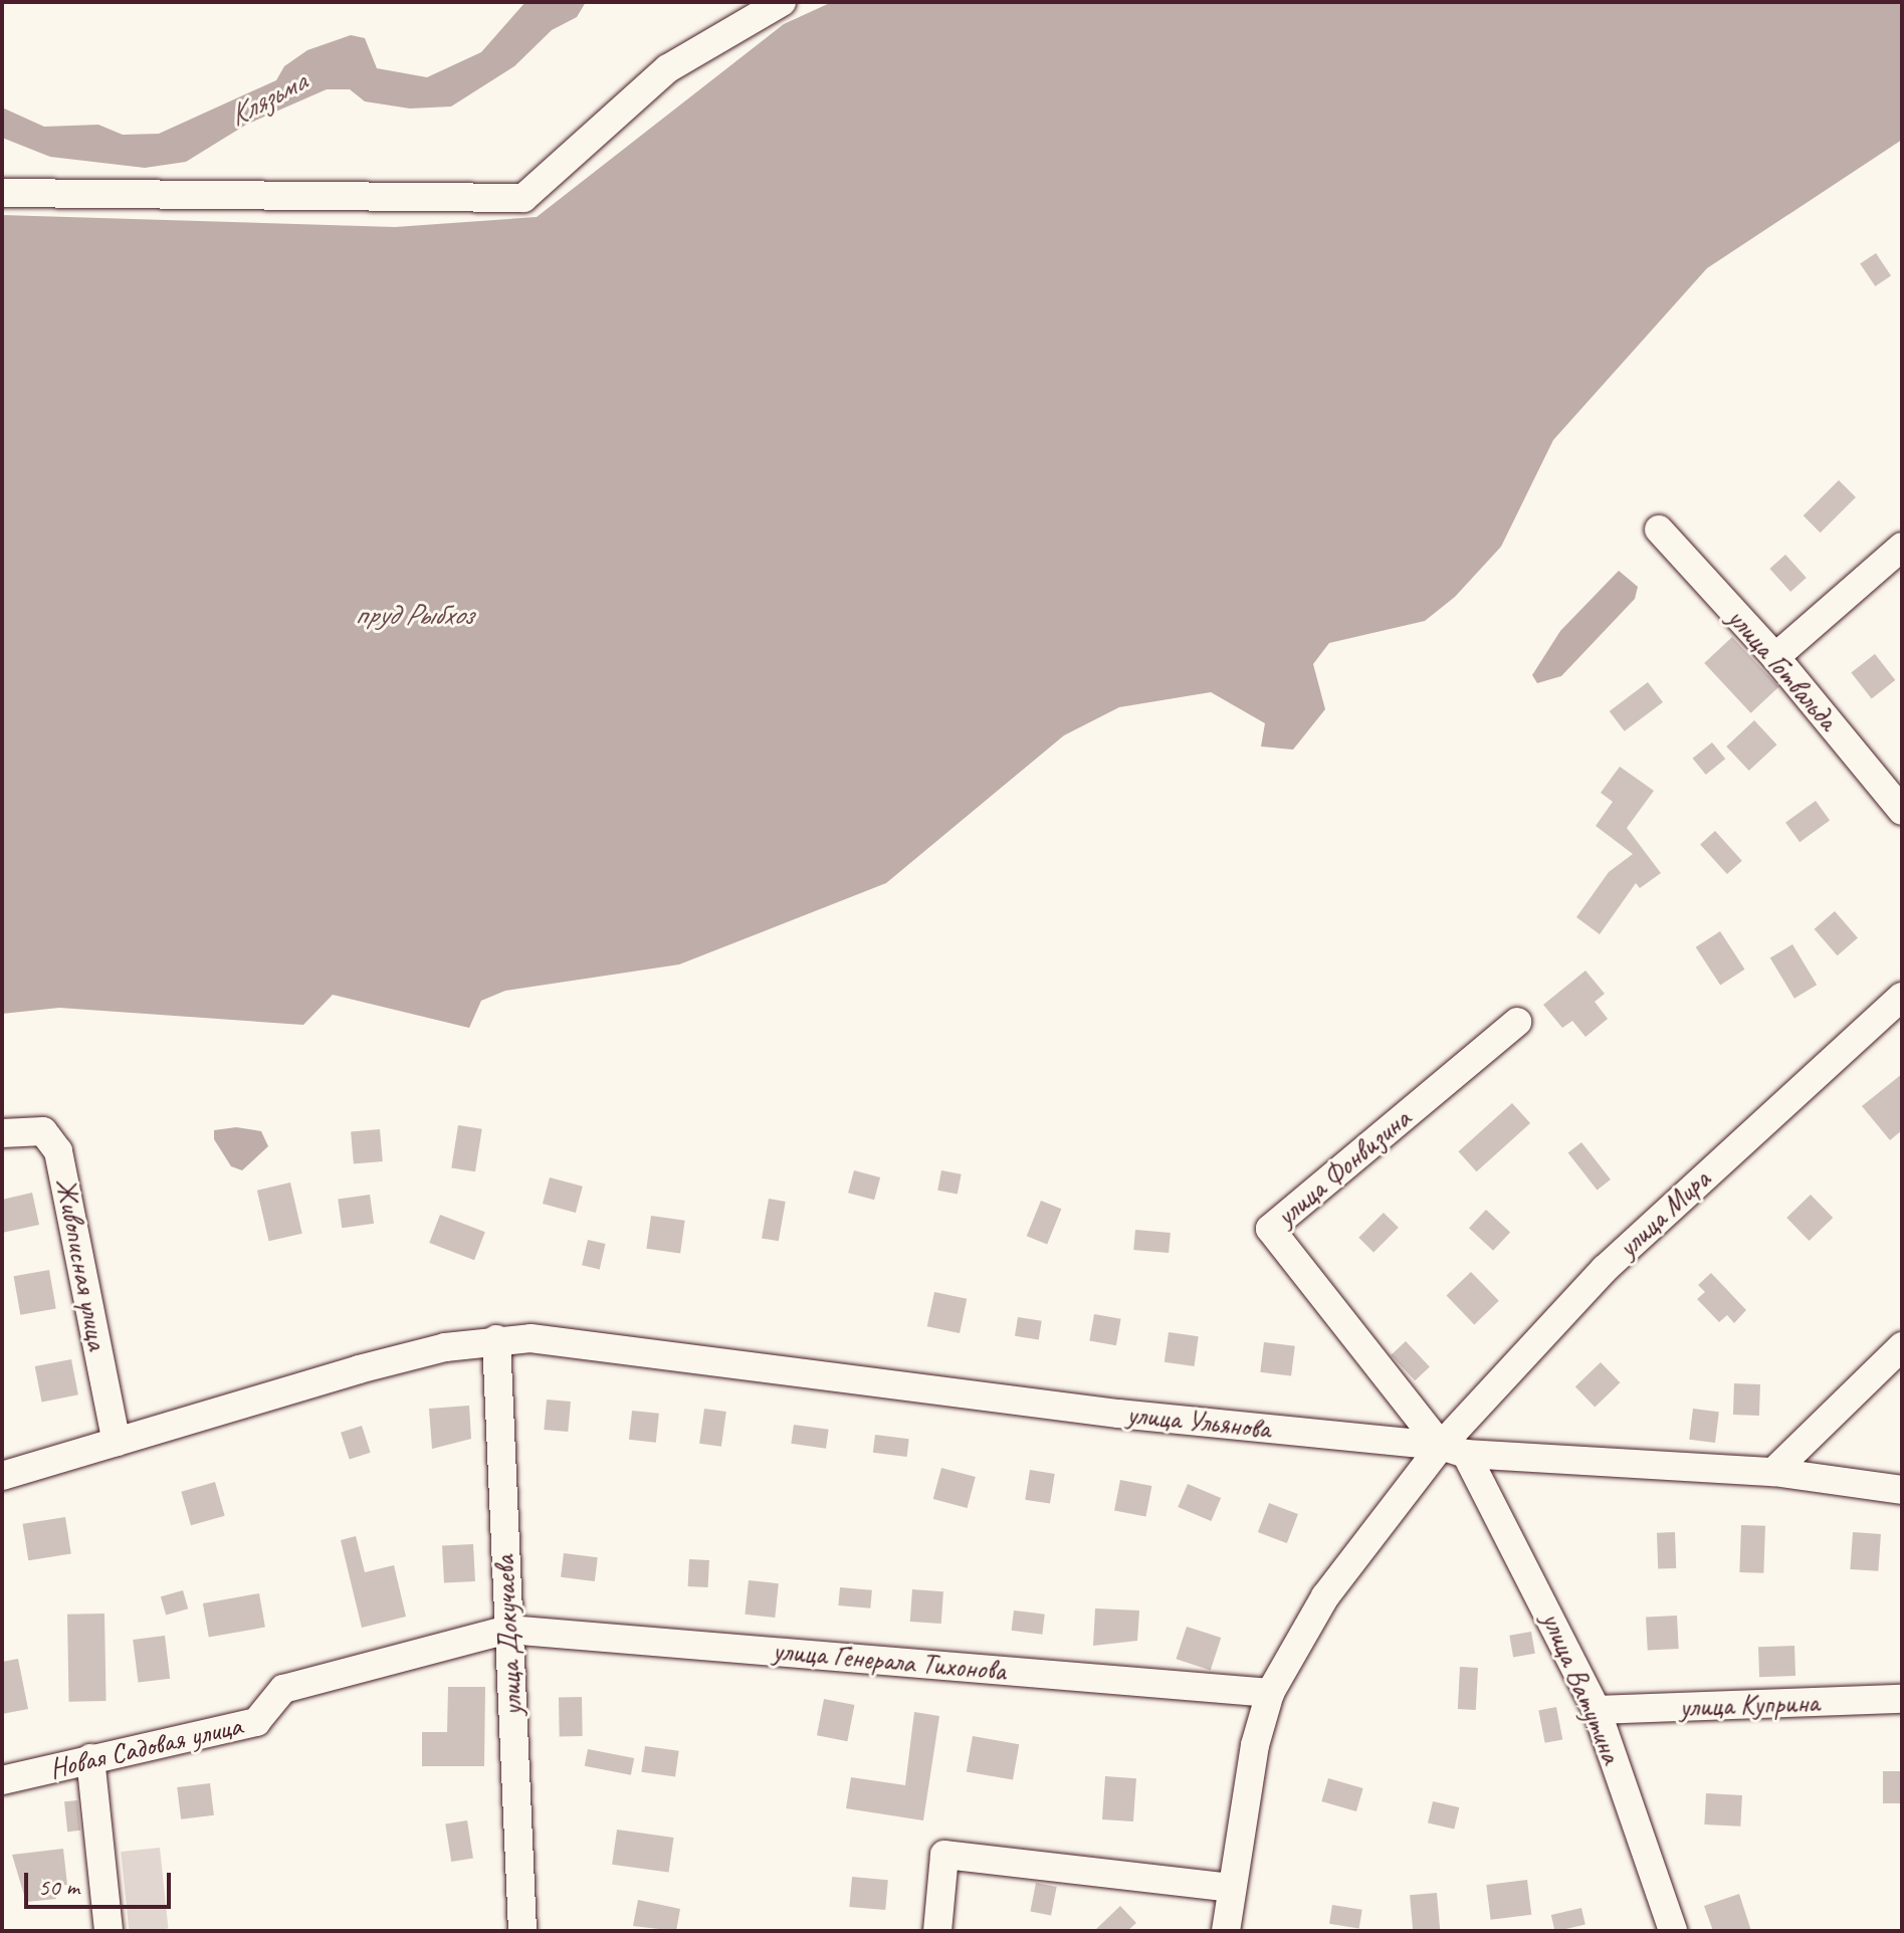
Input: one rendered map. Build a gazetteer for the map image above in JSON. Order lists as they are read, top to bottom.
{
  "streets": {
    "street": [
      "улица Готвальда",
      "улица Фонвизина",
      "улица Мира",
      "Живописная улица",
      "улица Ульянова",
      "улица Докучаева",
      "улица Генерала Тихонова",
      "улица Ватутина",
      "улица Куприна",
      "Новая Садовая улица"
    ]
  },
  "crossings": [
    ["улица Фонвизина", "улица Мира"],
    ["улица Фонвизина", "улица Ульянова"],
    ["улица Фонвизина", "улица Ватутина"],
    ["улица Мира", "улица Ульянова"],
    ["улица Мира", "улица Генерала Тихонова"],
    ["улица Мира", "улица Ватутина"],
    ["улица Ульянова", "улица Докучаева"],
    ["улица Ульянова", "улица Ватутина"],
    ["улица Докучаева", "улица Генерала Тихонова"],
    ["улица Докучаева", "Новая Садовая улица"],
    ["улица Генерала Тихонова", "Новая Садовая улица"],
    ["улица Ватутина", "улица Куприна"]
  ],
  "water": ["Клязьма", "пруд Рыбхоз"],
  "scale_bar": "50 m"
}
